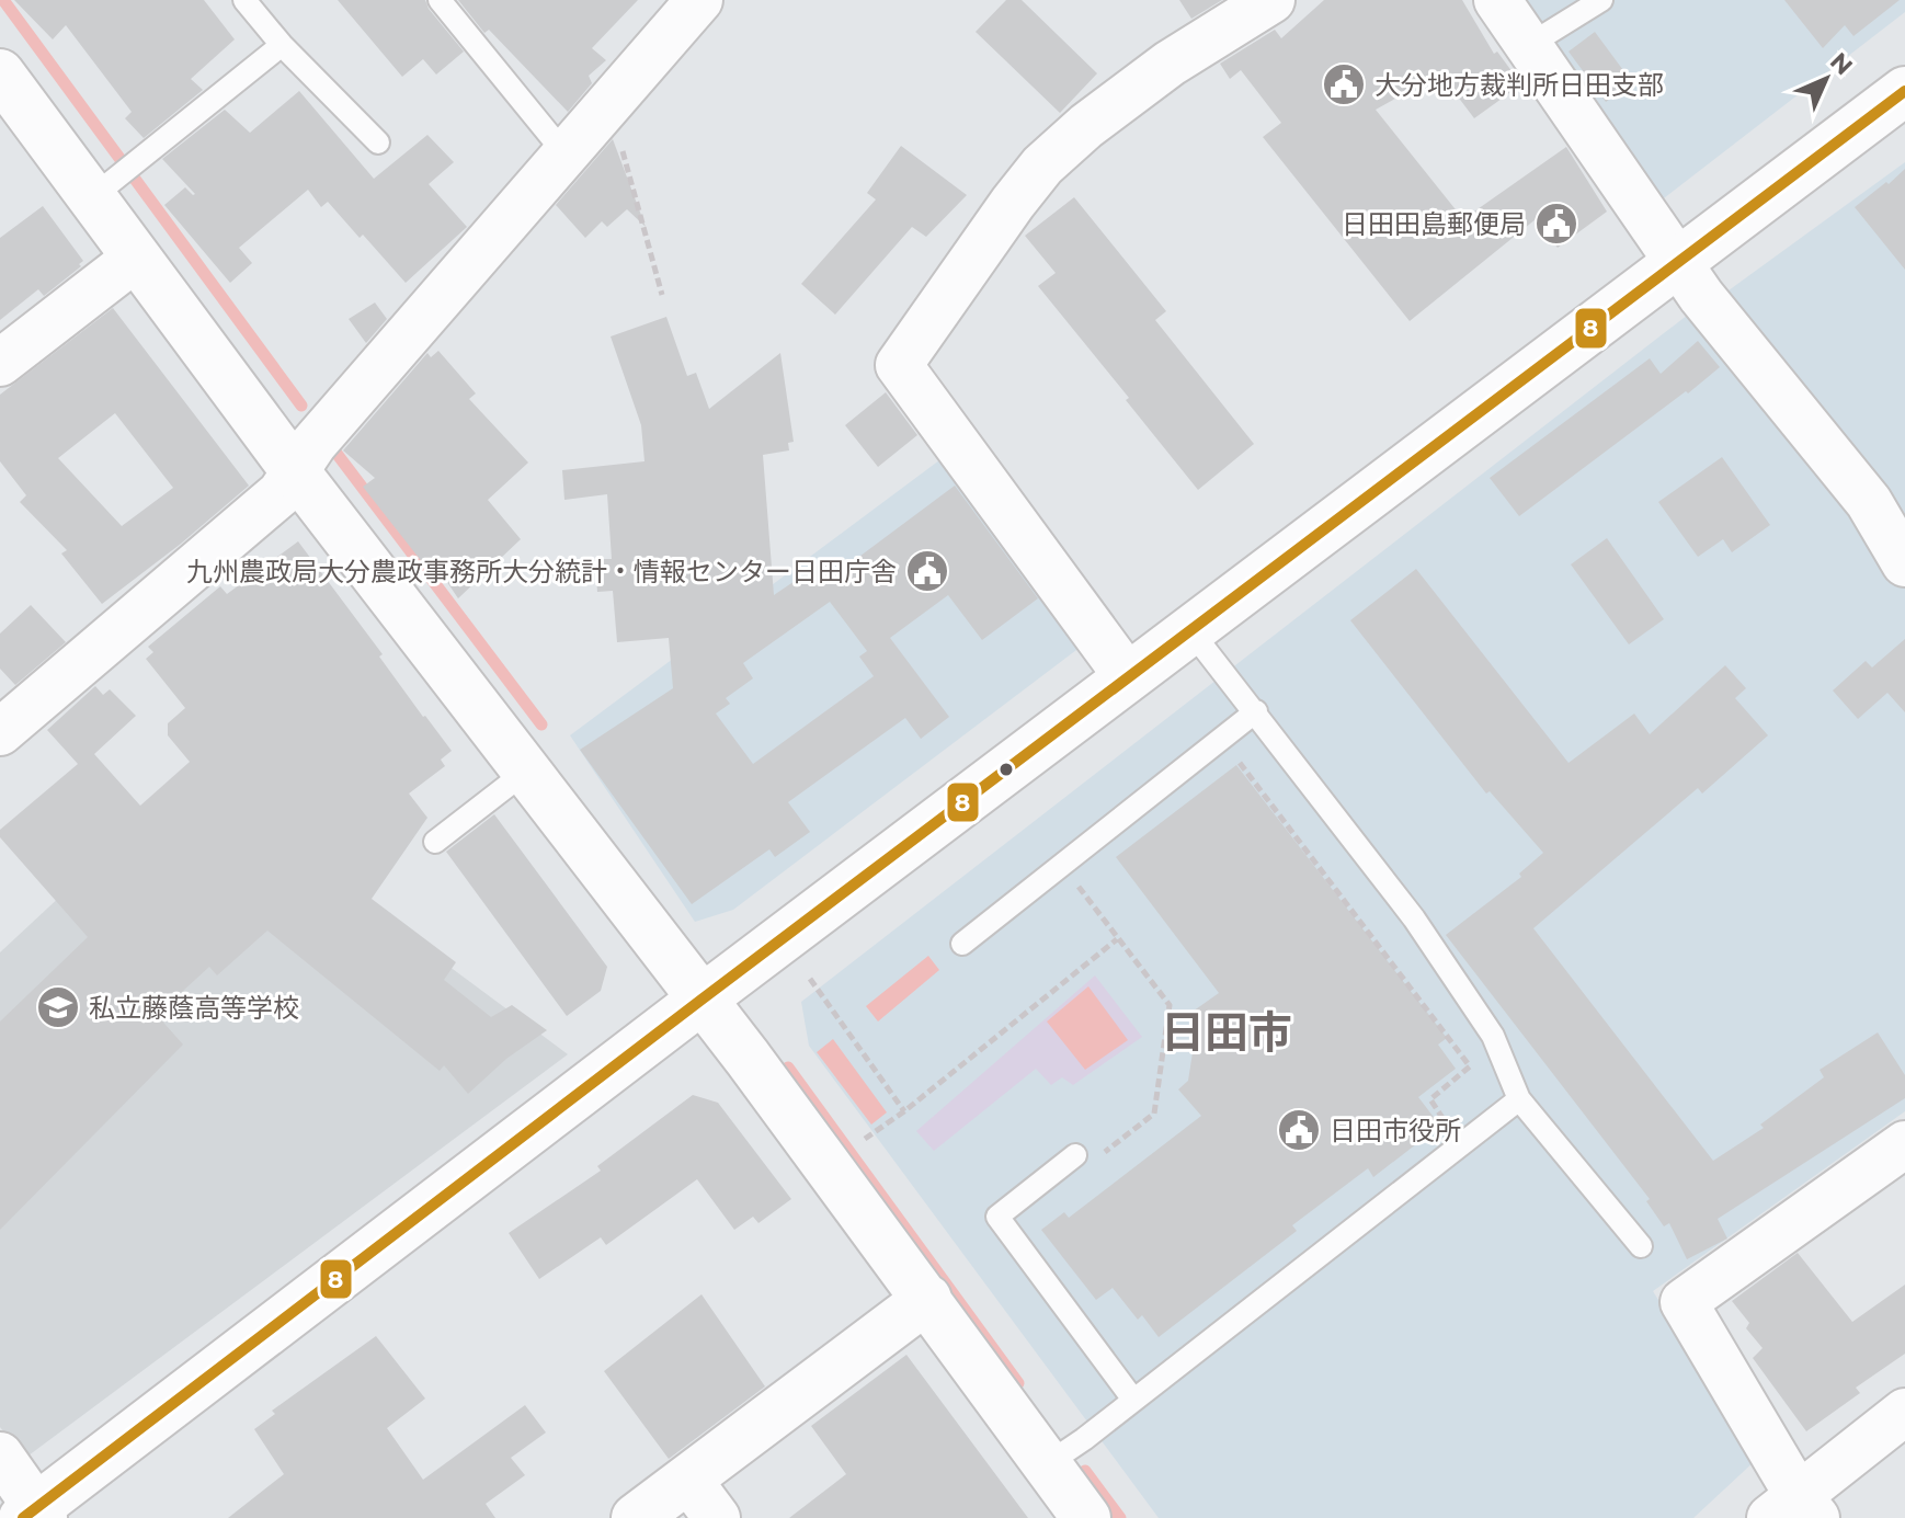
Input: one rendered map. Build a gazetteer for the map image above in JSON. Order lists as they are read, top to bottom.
{
  "districts": ["日田市"],
  "places": {
    "public building": [
      "大分地方裁判所日田支部",
      "日田田島郵便局",
      "九州農政局大分農政事務所大分統計・情報センター日田庁舎",
      "日田市役所"
    ],
    "school or university": ["私立藤蔭高等学校"]
  },
  "lines": ["transit line 8"],
  "north": "top right"
}
